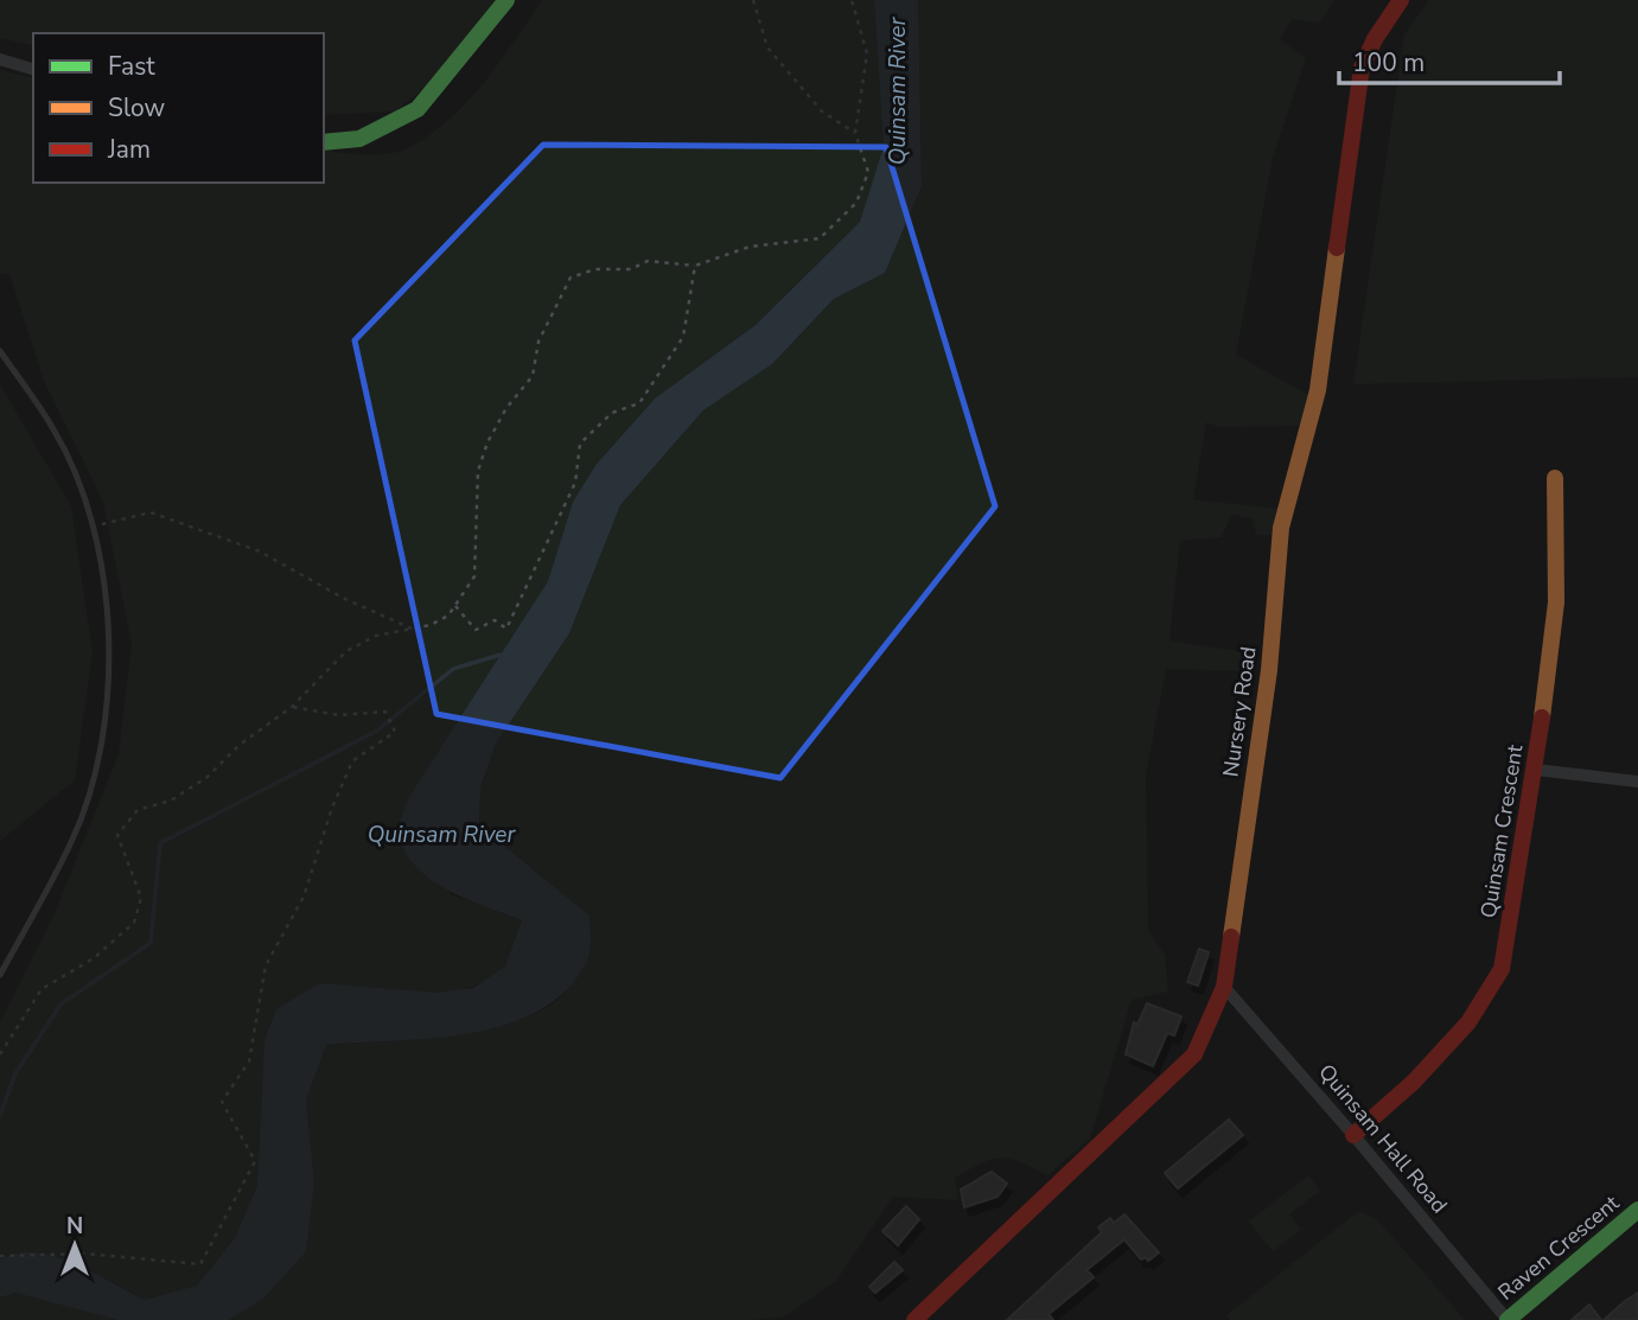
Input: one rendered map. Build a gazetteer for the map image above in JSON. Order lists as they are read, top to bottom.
{
  "streets": {
    "street": [
      "Nursery Road",
      "Quinsam Crescent",
      "Quinsam Hall Road",
      "Raven Crescent"
    ]
  },
  "crossings": [
    ["Nursery Road", "Quinsam Hall Road"],
    ["Quinsam Crescent", "Quinsam Hall Road"],
    ["Quinsam Hall Road", "Raven Crescent"]
  ],
  "water": ["Quinsam River"],
  "legend": ["Fast", "Slow", "Jam"],
  "scale_bar": "100 m",
  "north": "top"
}
